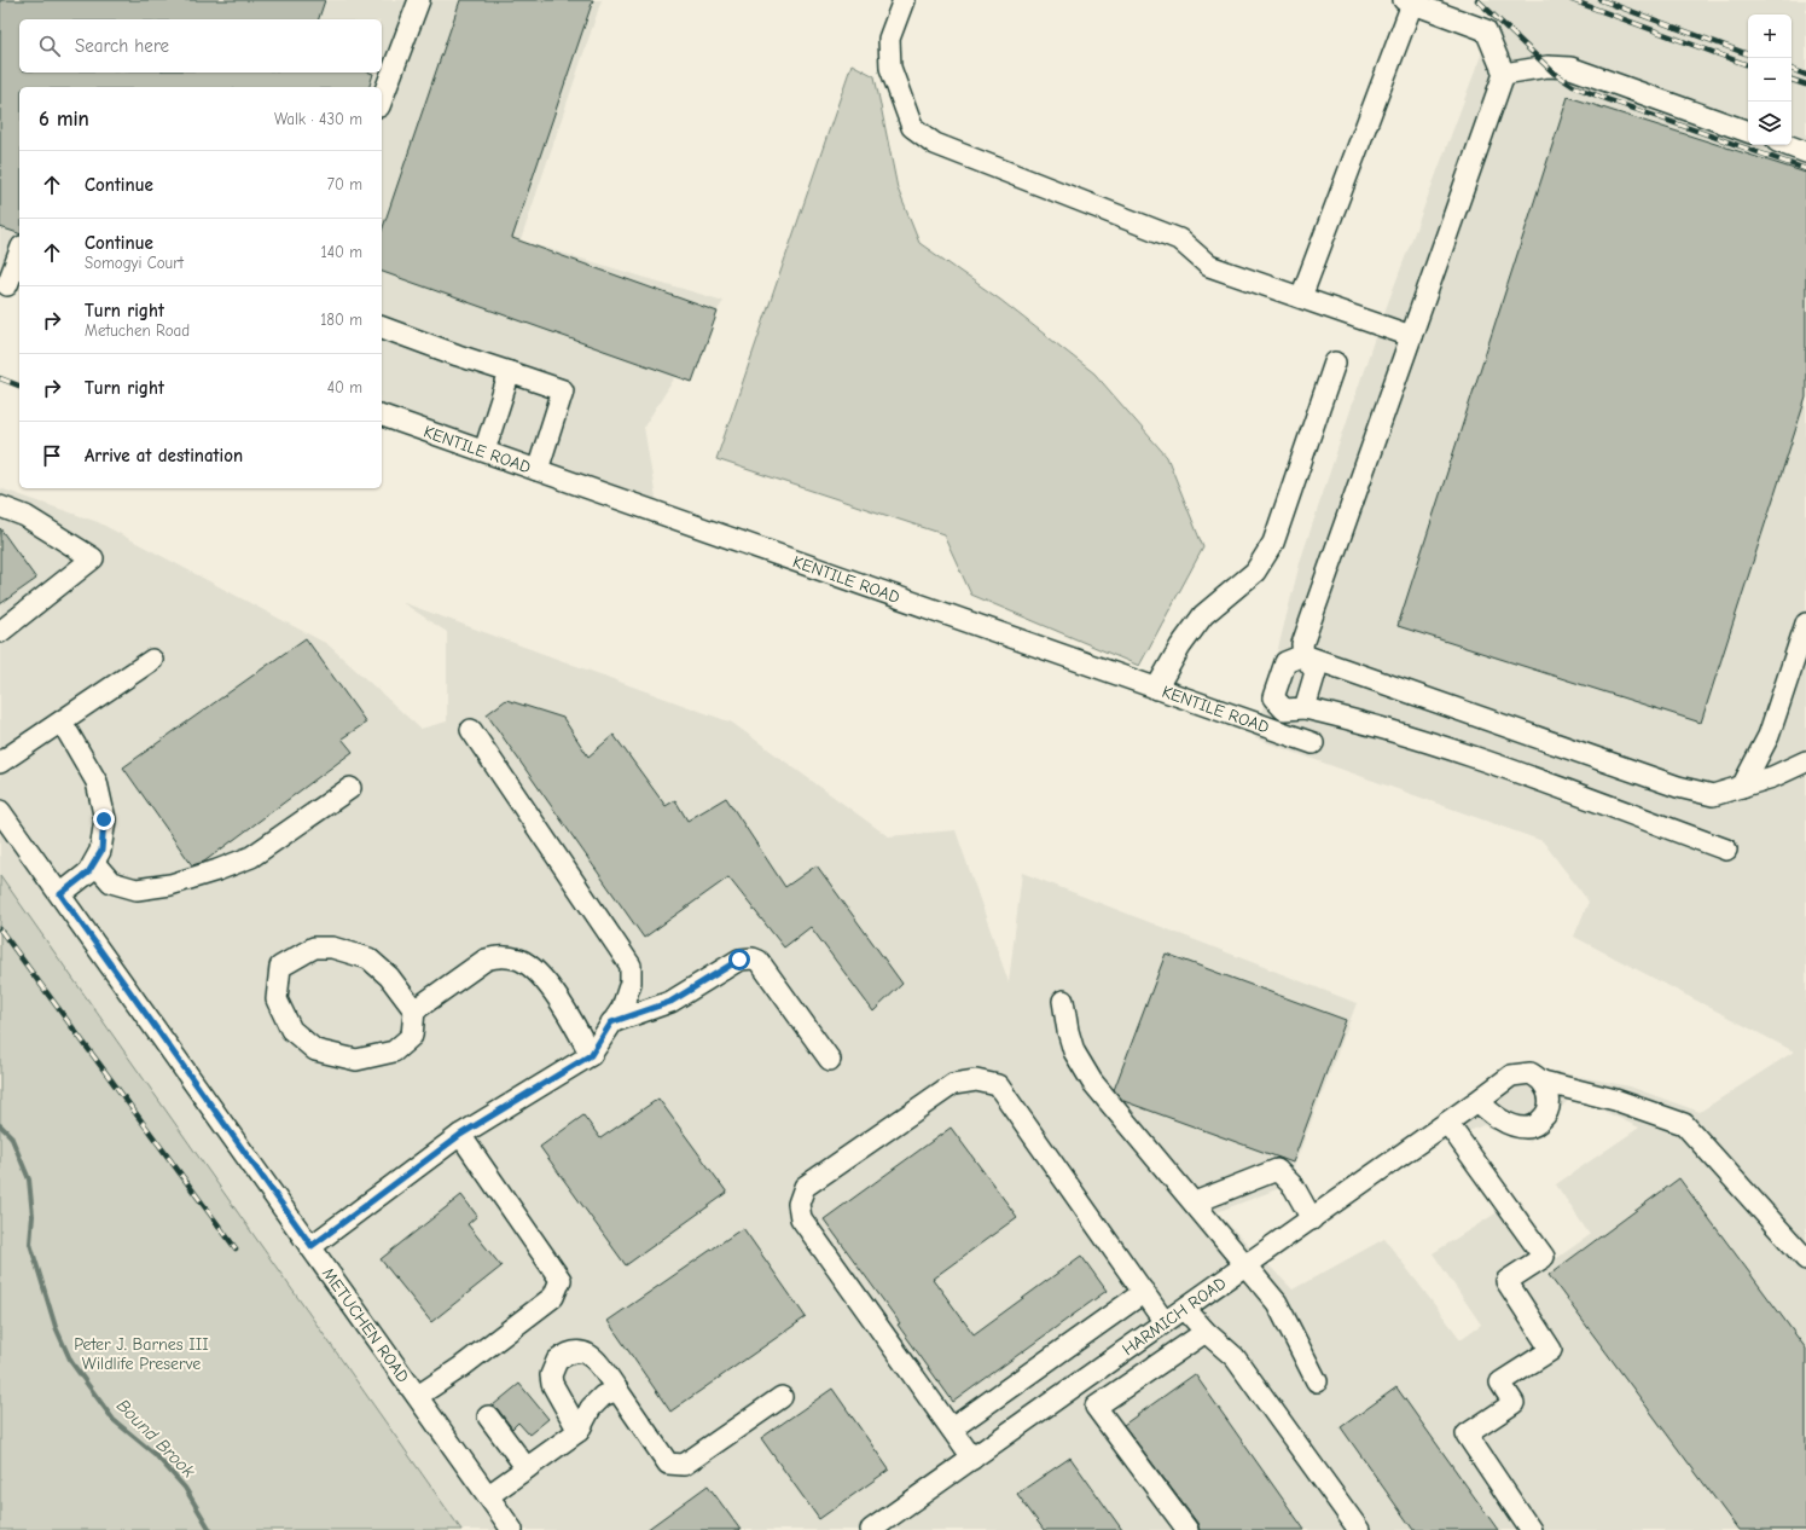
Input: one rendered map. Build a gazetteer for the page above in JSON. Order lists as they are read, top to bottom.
{
  "streets": {
    "street": ["KENTILE ROAD", "HARMICH ROAD", "METUCHEN ROAD"]
  },
  "water": ["Bound Brook"],
  "parks": ["Peter J. Barnes III Wildlife Preserve"],
  "page": {
    "map_buttons": ["+", "−"],
    "search": "Search here",
    "heading": ["6 min", "Walk · 430 m"],
    "list": [
      ["Continue", "70 m"],
      ["Continue", "Somogyi Court", "140 m"],
      ["Turn right", "Metuchen Road", "180 m"],
      ["Turn right", "40 m"],
      "Arrive at destination"
    ]
  }
}
